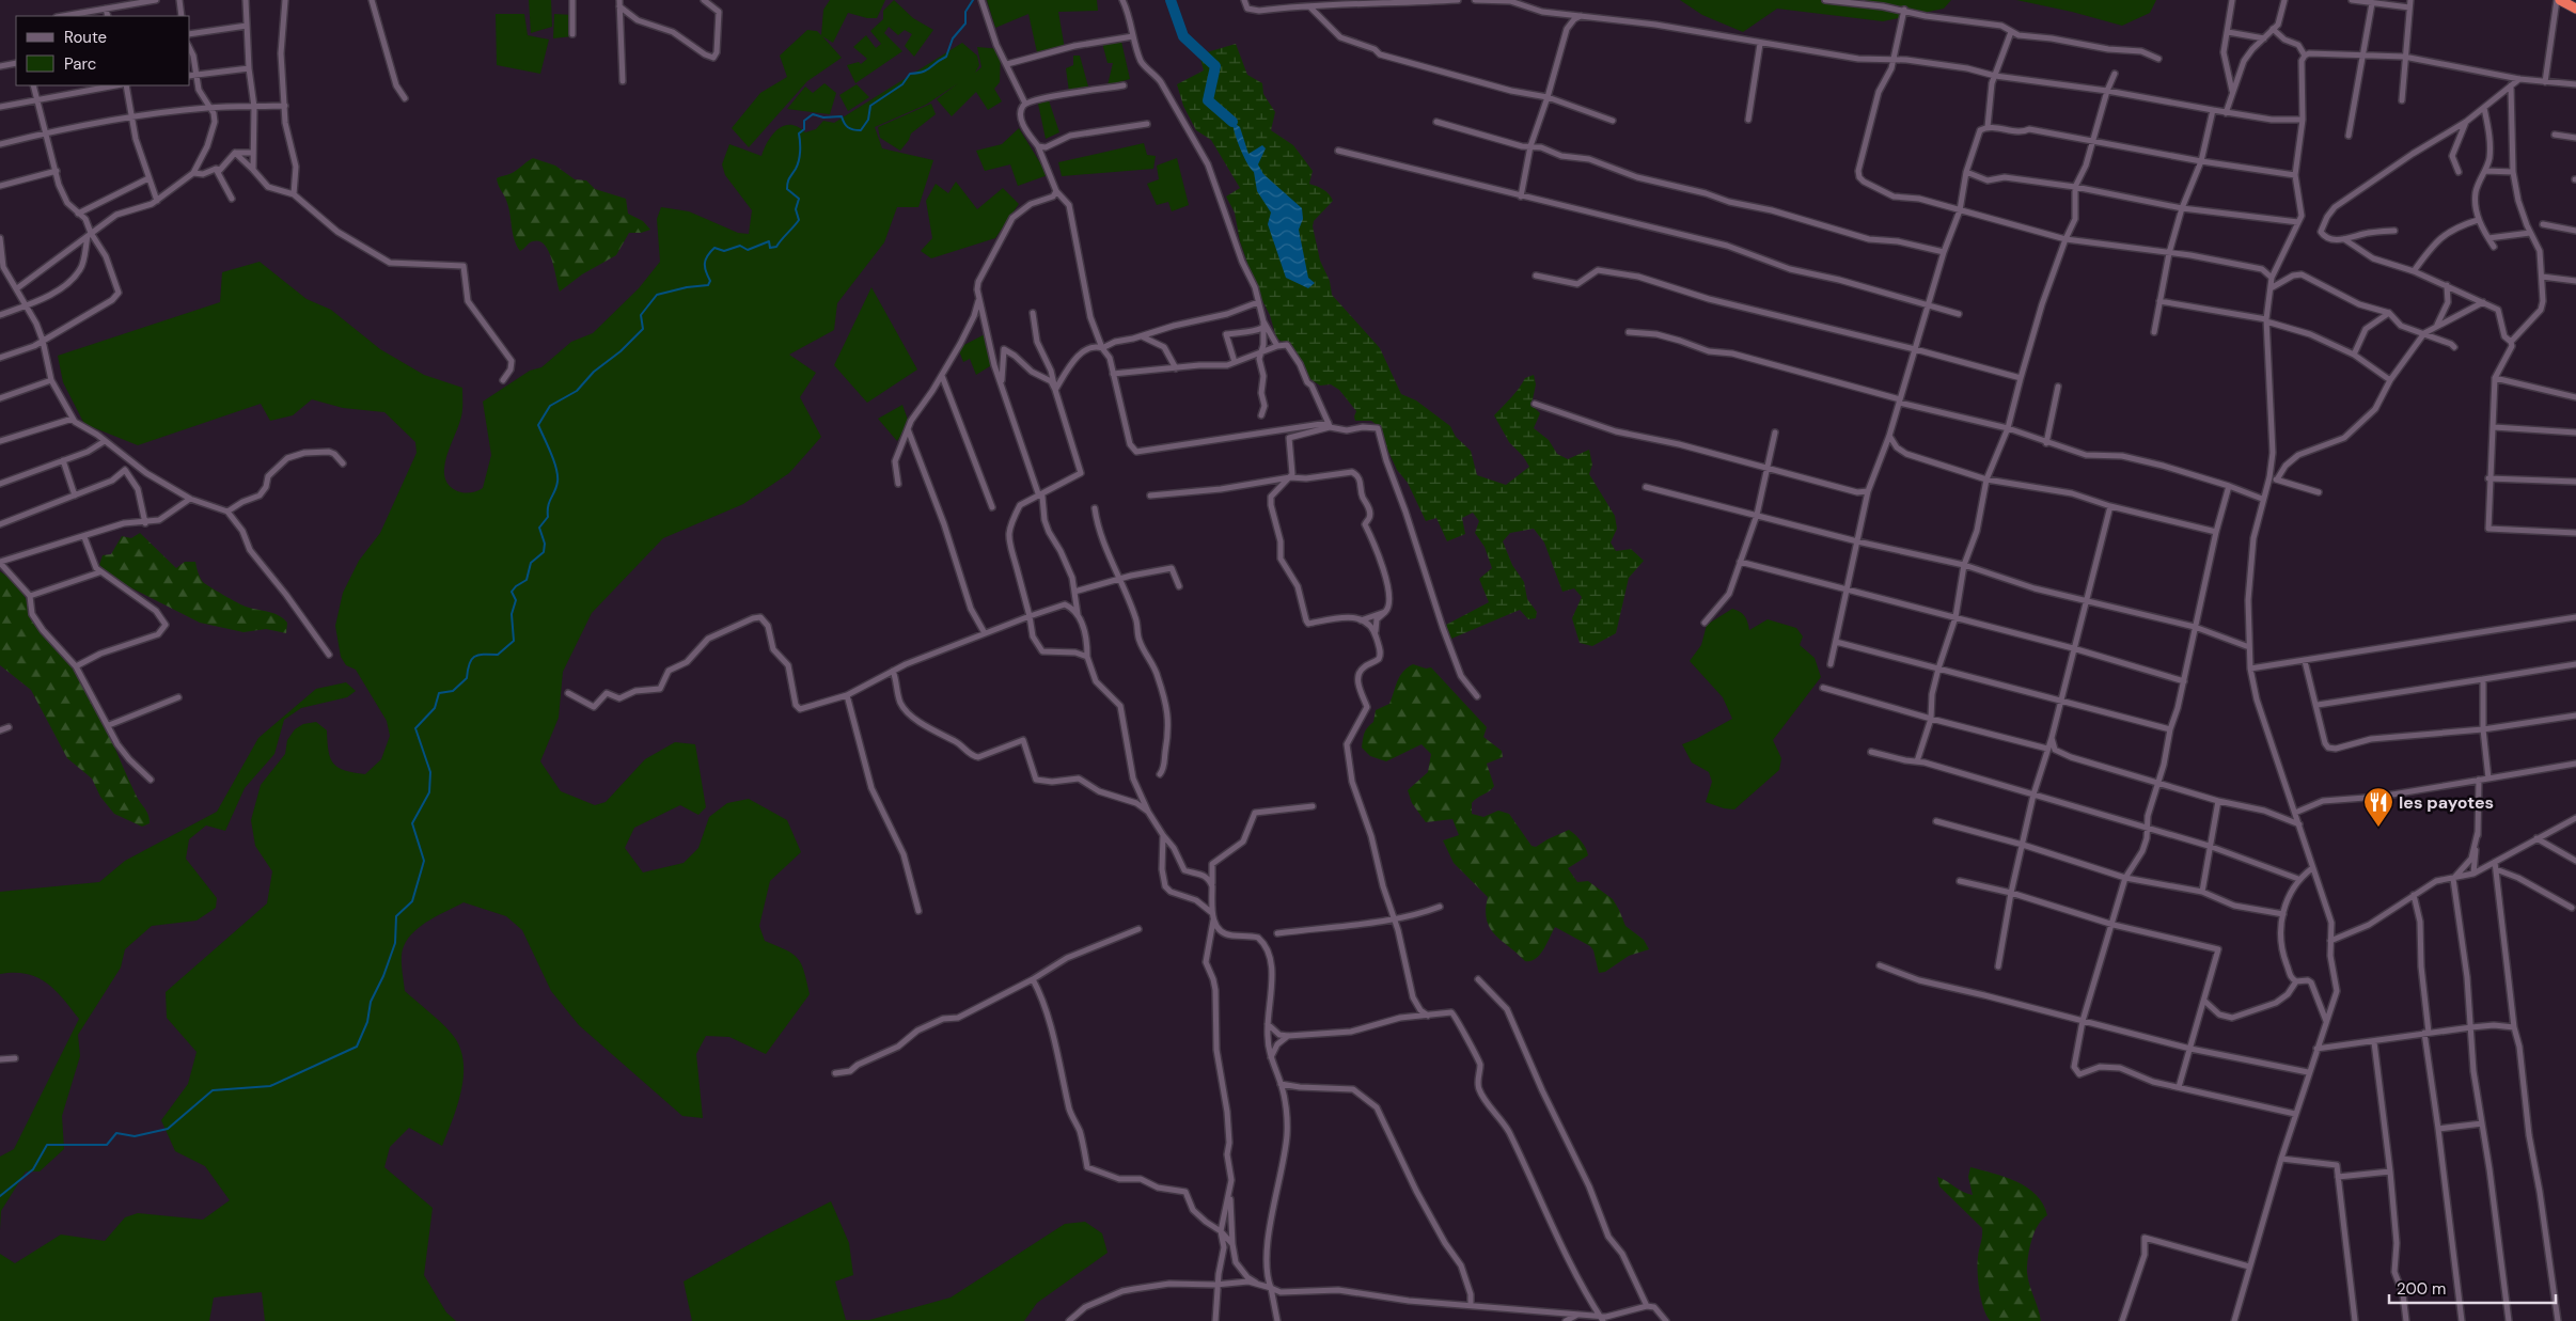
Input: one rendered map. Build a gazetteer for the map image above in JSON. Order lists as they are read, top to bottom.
{
  "places": {
    "restaurant": ["les payotes"]
  },
  "legend": ["Route", "Parc"],
  "scale_bar": "200 m"
}
